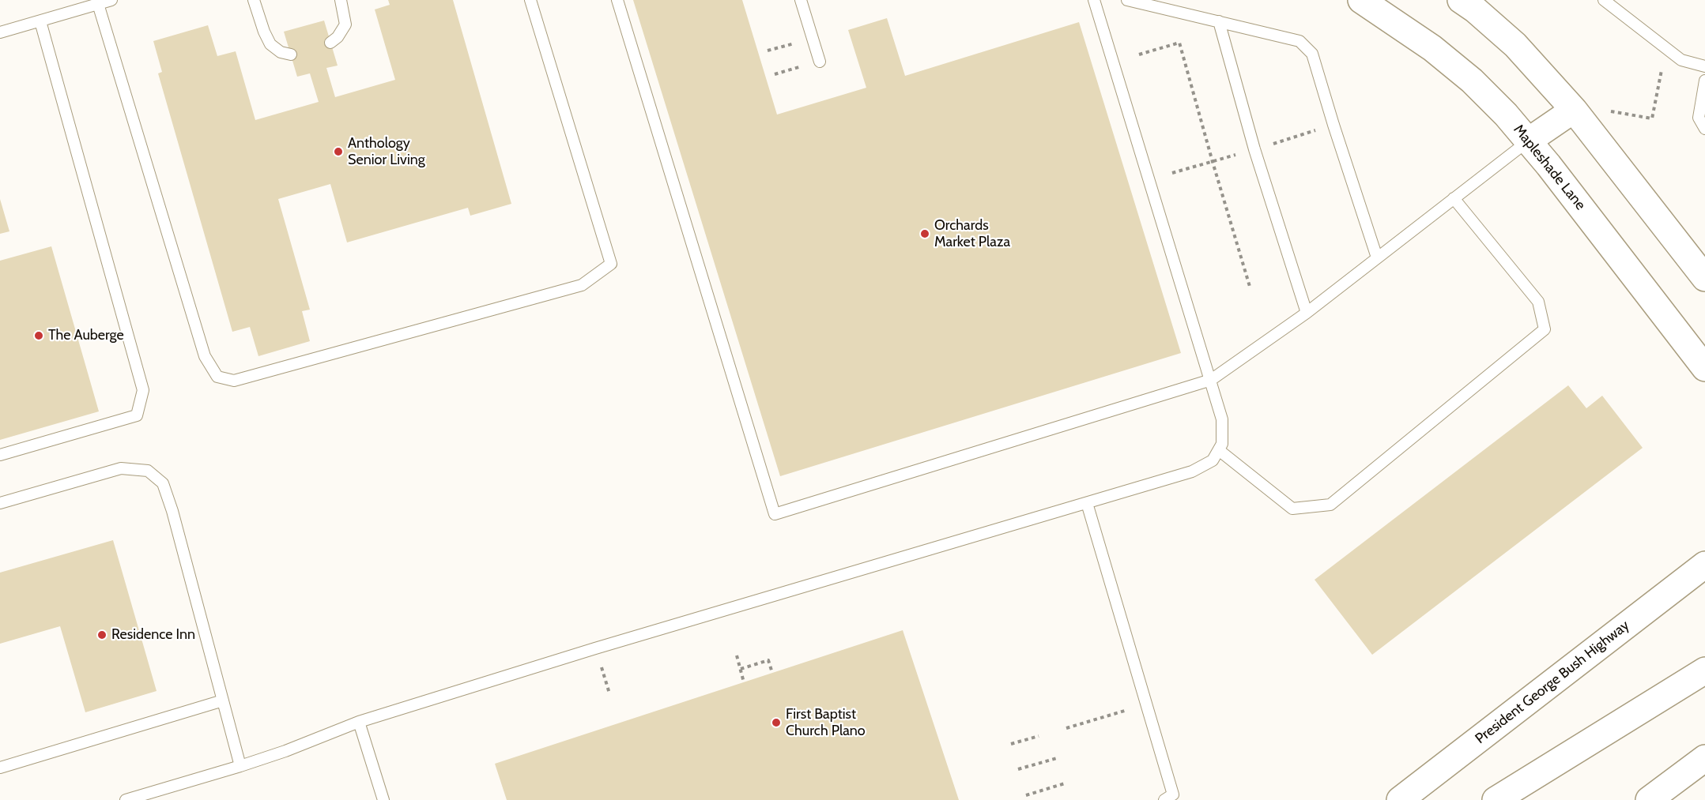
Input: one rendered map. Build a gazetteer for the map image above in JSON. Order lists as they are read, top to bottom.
{
  "streets": {
    "main road": ["Mapleshade Lane", "President George Bush Highway"]
  },
  "places": [
    "Anthology Senior Living",
    "Orchards Market Plaza",
    "The Auberge",
    "Residence Inn",
    "First Baptist Church Plano"
  ]
}
